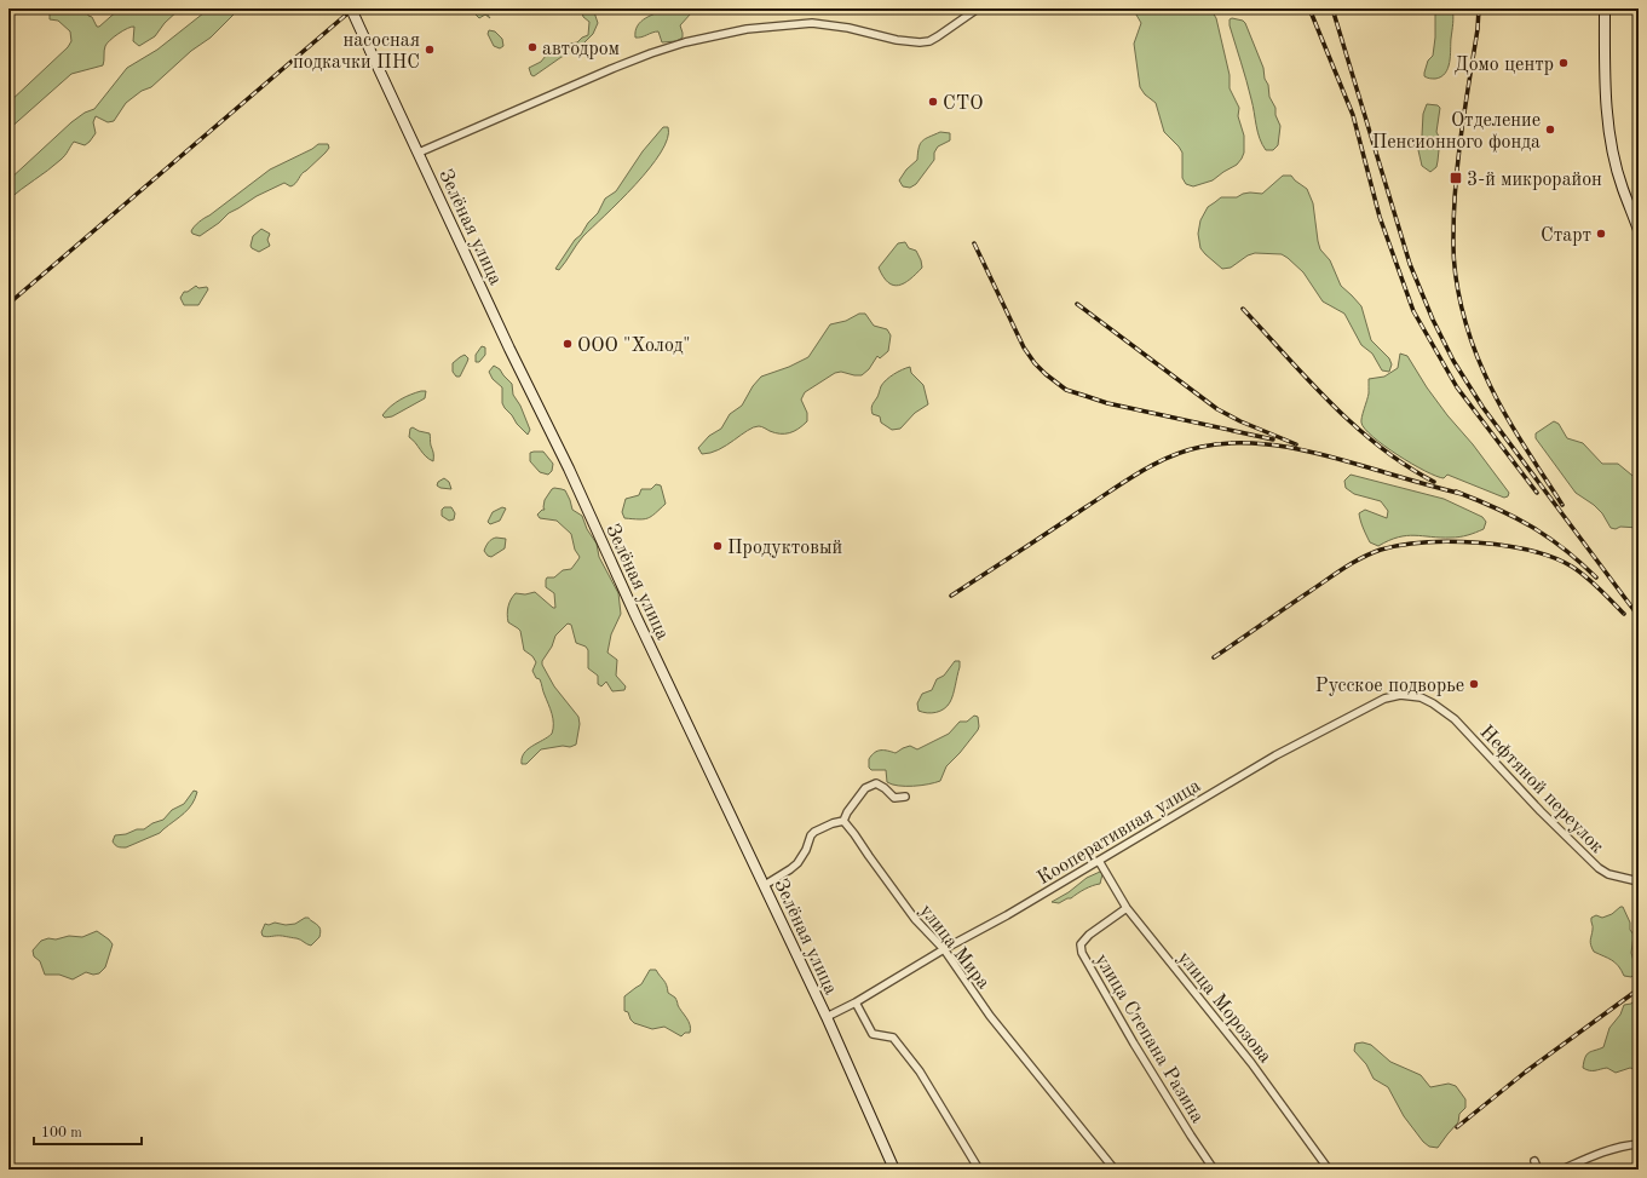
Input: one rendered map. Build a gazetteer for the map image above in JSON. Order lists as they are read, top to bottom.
{
  "streets": {
    "street": [
      "Зелёная улица",
      "Нефтяной переулок",
      "Кооперативная улица",
      "улица Мира",
      "улица Морозова",
      "улица Степана Разина"
    ]
  },
  "crossings": [
    ["Зелёная улица", "Кооперативная улица"],
    ["Нефтяной переулок", "Кооперативная улица"],
    ["Кооперативная улица", "улица Мира"],
    ["Кооперативная улица", "улица Морозова"],
    ["улица Морозова", "улица Степана Разина"]
  ],
  "places": {
    "other": [
      "автодром",
      "насосная подкачки ПНС",
      "Домо центр",
      "СТО",
      "Отделение Пенсионного фонда",
      "Старт",
      "ООО \"Холод\"",
      "Продуктовый",
      "Русское подворье"
    ],
    "transit": ["3-й микрорайон"]
  },
  "scale_bar": "100 m"
}
